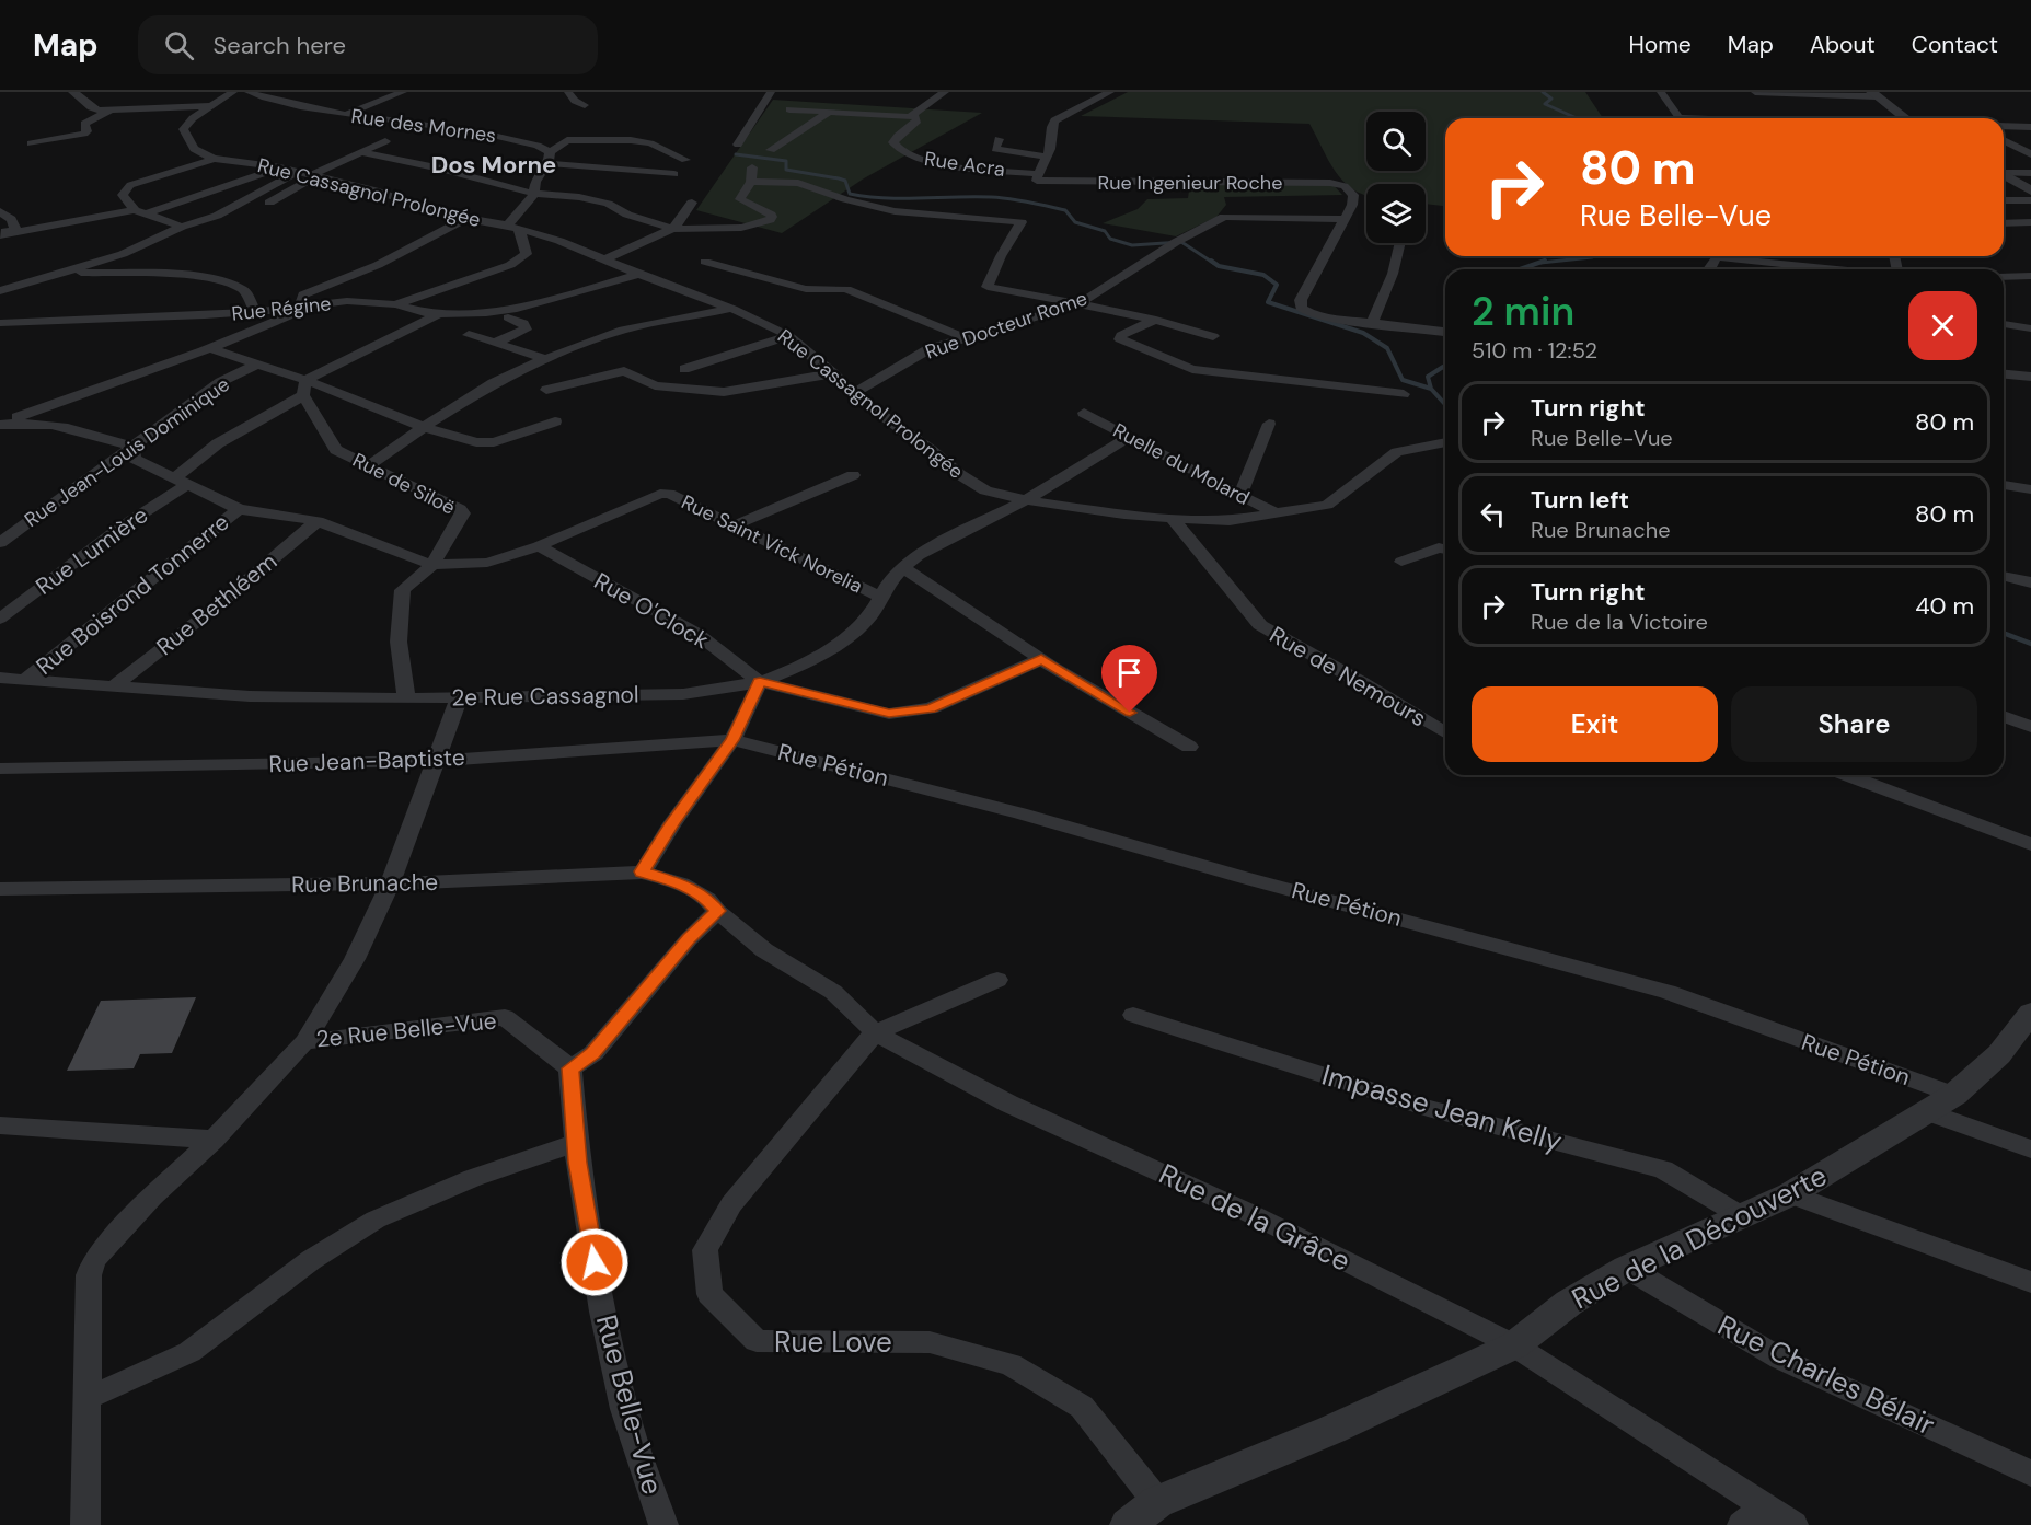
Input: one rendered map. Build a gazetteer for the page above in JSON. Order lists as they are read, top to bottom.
{
  "streets": {
    "street": [
      "Rue des Mornes",
      "Rue Acra",
      "Rue Ingenieur Roche",
      "Rue Cassagnol Prolongée",
      "Rue Régine",
      "Rue Docteur Rome",
      "Rue Jean-Louis Dominique",
      "Ruelle du Molard",
      "Rue de Siloë",
      "Rue Saint Vick Norelia",
      "Rue Lumière",
      "Rue Boisrond Tonnerre",
      "Rue Bethléem",
      "Rue O'Clock",
      "Rue de Nemours",
      "2e Rue Cassagnol",
      "Rue Jean-Baptiste",
      "Rue Pétion",
      "Rue Brunache",
      "2e Rue Belle-Vue",
      "Impasse Jean Kelly",
      "Rue de la Grâce",
      "Rue de la Découverte",
      "Rue Love",
      "Rue Charles Bélair",
      "Rue Belle-Vue"
    ]
  },
  "crossings": [
    ["Rue Acra", "Rue Ingenieur Roche"],
    ["Rue Ingenieur Roche", "Rue Docteur Rome"],
    ["Rue Cassagnol Prolongée", "Rue Régine"],
    ["Rue Cassagnol Prolongée", "Rue Docteur Rome"],
    ["Rue Cassagnol Prolongée", "Ruelle du Molard"],
    ["Rue Cassagnol Prolongée", "Rue de Nemours"],
    ["Rue Cassagnol Prolongée", "2e Rue Cassagnol"],
    ["Rue Jean-Louis Dominique", "Rue Saint Vick Norelia"],
    ["Ruelle du Molard", "2e Rue Cassagnol"],
    ["Rue de Siloë", "Rue Saint Vick Norelia"],
    ["Rue de Siloë", "Rue Lumière"],
    ["Rue de Siloë", "2e Rue Cassagnol"],
    ["Rue Saint Vick Norelia", "Rue Lumière"],
    ["Rue Saint Vick Norelia", "Rue Boisrond Tonnerre"],
    ["Rue Saint Vick Norelia", "Rue Bethléem"],
    ["Rue Saint Vick Norelia", "Rue O'Clock"],
    ["Rue Saint Vick Norelia", "2e Rue Cassagnol"],
    ["Rue Boisrond Tonnerre", "2e Rue Cassagnol"],
    ["Rue Bethléem", "2e Rue Cassagnol"],
    ["Rue O'Clock", "2e Rue Cassagnol"],
    ["Rue Jean-Baptiste", "Rue Pétion"],
    ["Rue Pétion", "Rue de la Découverte"],
    ["Rue Brunache", "Rue de la Grâce"],
    ["2e Rue Belle-Vue", "Rue Belle-Vue"],
    ["Impasse Jean Kelly", "Rue de la Découverte"],
    ["Rue de la Grâce", "Rue de la Découverte"],
    ["Rue de la Grâce", "Rue Love"],
    ["Rue de la Découverte", "Rue Love"],
    ["Rue de la Découverte", "Rue Charles Bélair"]
  ],
  "districts": ["Dos Morne"],
  "page": {
    "header": "Map",
    "search": "Search here",
    "nav": [
      "Home",
      "Map",
      "About",
      "Contact"
    ],
    "turn": ["80 m", "Rue Belle-Vue"],
    "heading": ["2 min", "510 m · 12:52"],
    "list": [
      {
        "name": "Turn right",
        "note": "Rue Belle-Vue",
        "value": "80 m"
      },
      {
        "name": "Turn left",
        "note": "Rue Brunache",
        "value": "80 m"
      },
      {
        "name": "Turn right",
        "note": "Rue de la Victoire",
        "value": "40 m"
      }
    ],
    "buttons": ["Exit", "Share"]
  }
}
